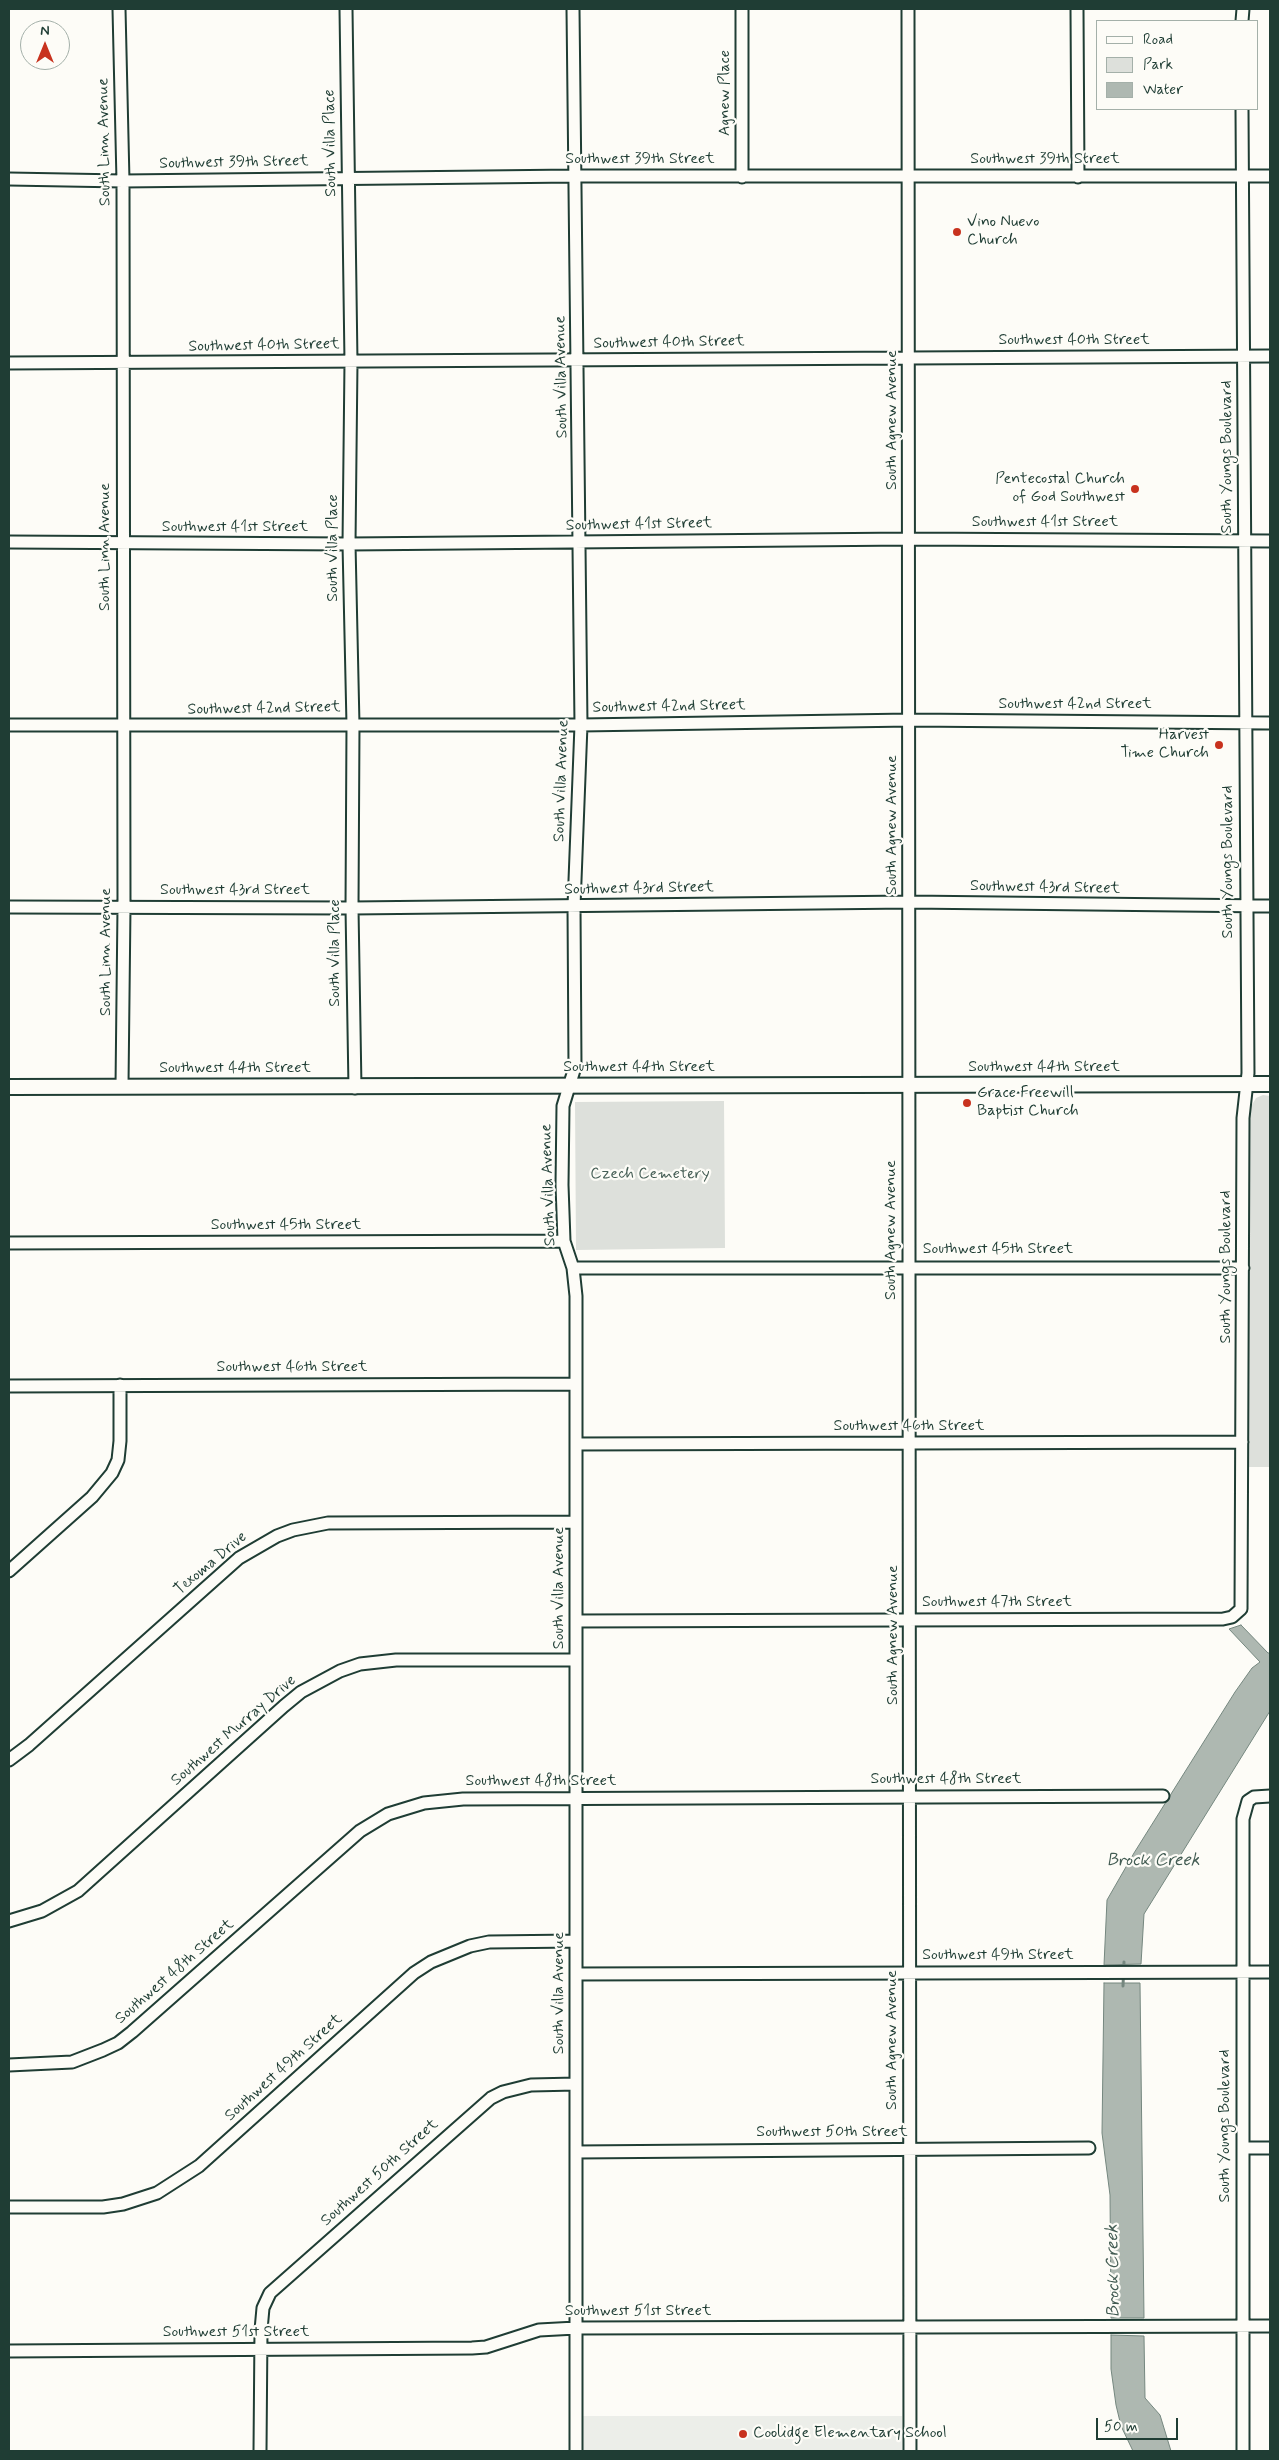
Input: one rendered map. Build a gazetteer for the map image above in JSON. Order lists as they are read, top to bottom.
{
  "streets": {
    "main road": ["Southwest 44th Street"],
    "street": [
      "Agnew Place",
      "South Linn Avenue",
      "South Villa Place",
      "Southwest 39th Street",
      "Southwest 40th Street",
      "South Villa Avenue",
      "South Agnew Avenue",
      "South Youngs Boulevard",
      "Southwest 41st Street",
      "Southwest 42nd Street",
      "Southwest 43rd Street",
      "Southwest 45th Street",
      "Southwest 46th Street",
      "Texoma Drive",
      "Southwest 47th Street",
      "Southwest Murray Drive",
      "Southwest 48th Street",
      "Southwest 49th Street",
      "Southwest 50th Street",
      "Southwest 51st Street"
    ]
  },
  "crossings": [
    ["Agnew Place", "Southwest 39th Street"],
    ["South Linn Avenue", "Southwest 39th Street"],
    ["South Linn Avenue", "Southwest 40th Street"],
    ["South Linn Avenue", "Southwest 41st Street"],
    ["South Linn Avenue", "Southwest 42nd Street"],
    ["South Linn Avenue", "Southwest 43rd Street"],
    ["South Linn Avenue", "Southwest 44th Street"],
    ["South Villa Place", "Southwest 39th Street"],
    ["South Villa Place", "Southwest 40th Street"],
    ["South Villa Place", "Southwest 41st Street"],
    ["South Villa Place", "Southwest 42nd Street"],
    ["South Villa Place", "Southwest 43rd Street"],
    ["South Villa Place", "Southwest 44th Street"],
    ["Southwest 39th Street", "South Villa Avenue"],
    ["Southwest 39th Street", "South Agnew Avenue"],
    ["Southwest 39th Street", "South Youngs Boulevard"],
    ["Southwest 40th Street", "South Villa Avenue"],
    ["Southwest 40th Street", "South Agnew Avenue"],
    ["Southwest 40th Street", "South Youngs Boulevard"],
    ["South Villa Avenue", "Southwest 41st Street"],
    ["South Villa Avenue", "Southwest 42nd Street"],
    ["South Villa Avenue", "Southwest 43rd Street"],
    ["South Villa Avenue", "Southwest 44th Street"],
    ["South Villa Avenue", "Southwest 45th Street"],
    ["South Villa Avenue", "Southwest 46th Street"],
    ["South Villa Avenue", "Texoma Drive"],
    ["South Villa Avenue", "Southwest 47th Street"],
    ["South Villa Avenue", "Southwest Murray Drive"],
    ["South Villa Avenue", "Southwest 48th Street"],
    ["South Villa Avenue", "Southwest 49th Street"],
    ["South Villa Avenue", "Southwest 50th Street"],
    ["South Villa Avenue", "Southwest 51st Street"],
    ["South Agnew Avenue", "Southwest 41st Street"],
    ["South Agnew Avenue", "Southwest 42nd Street"],
    ["South Agnew Avenue", "Southwest 43rd Street"],
    ["South Agnew Avenue", "Southwest 44th Street"],
    ["South Agnew Avenue", "Southwest 45th Street"],
    ["South Agnew Avenue", "Southwest 46th Street"],
    ["South Agnew Avenue", "Southwest 47th Street"],
    ["South Agnew Avenue", "Southwest 48th Street"],
    ["South Agnew Avenue", "Southwest 49th Street"],
    ["South Agnew Avenue", "Southwest 50th Street"],
    ["South Agnew Avenue", "Southwest 51st Street"],
    ["South Youngs Boulevard", "Southwest 41st Street"],
    ["South Youngs Boulevard", "Southwest 42nd Street"],
    ["South Youngs Boulevard", "Southwest 43rd Street"],
    ["South Youngs Boulevard", "Southwest 44th Street"],
    ["South Youngs Boulevard", "Southwest 45th Street"],
    ["South Youngs Boulevard", "Southwest 46th Street"],
    ["South Youngs Boulevard", "Southwest 47th Street"],
    ["South Youngs Boulevard", "Southwest 49th Street"],
    ["South Youngs Boulevard", "Southwest 51st Street"],
    ["Southwest 50th Street", "Southwest 51st Street"]
  ],
  "water": ["Brock Creek"],
  "parks": ["Czech Cemetery"],
  "places": [
    "Vino Nuevo Church",
    "Pentecostal Church of God Southwest",
    "Harvest Time Church",
    "Grace Freewill Baptist Church",
    "Coolidge Elementary School"
  ],
  "legend": ["Road", "Park", "Water"],
  "scale_bar": "50 m",
  "north": "top"
}
